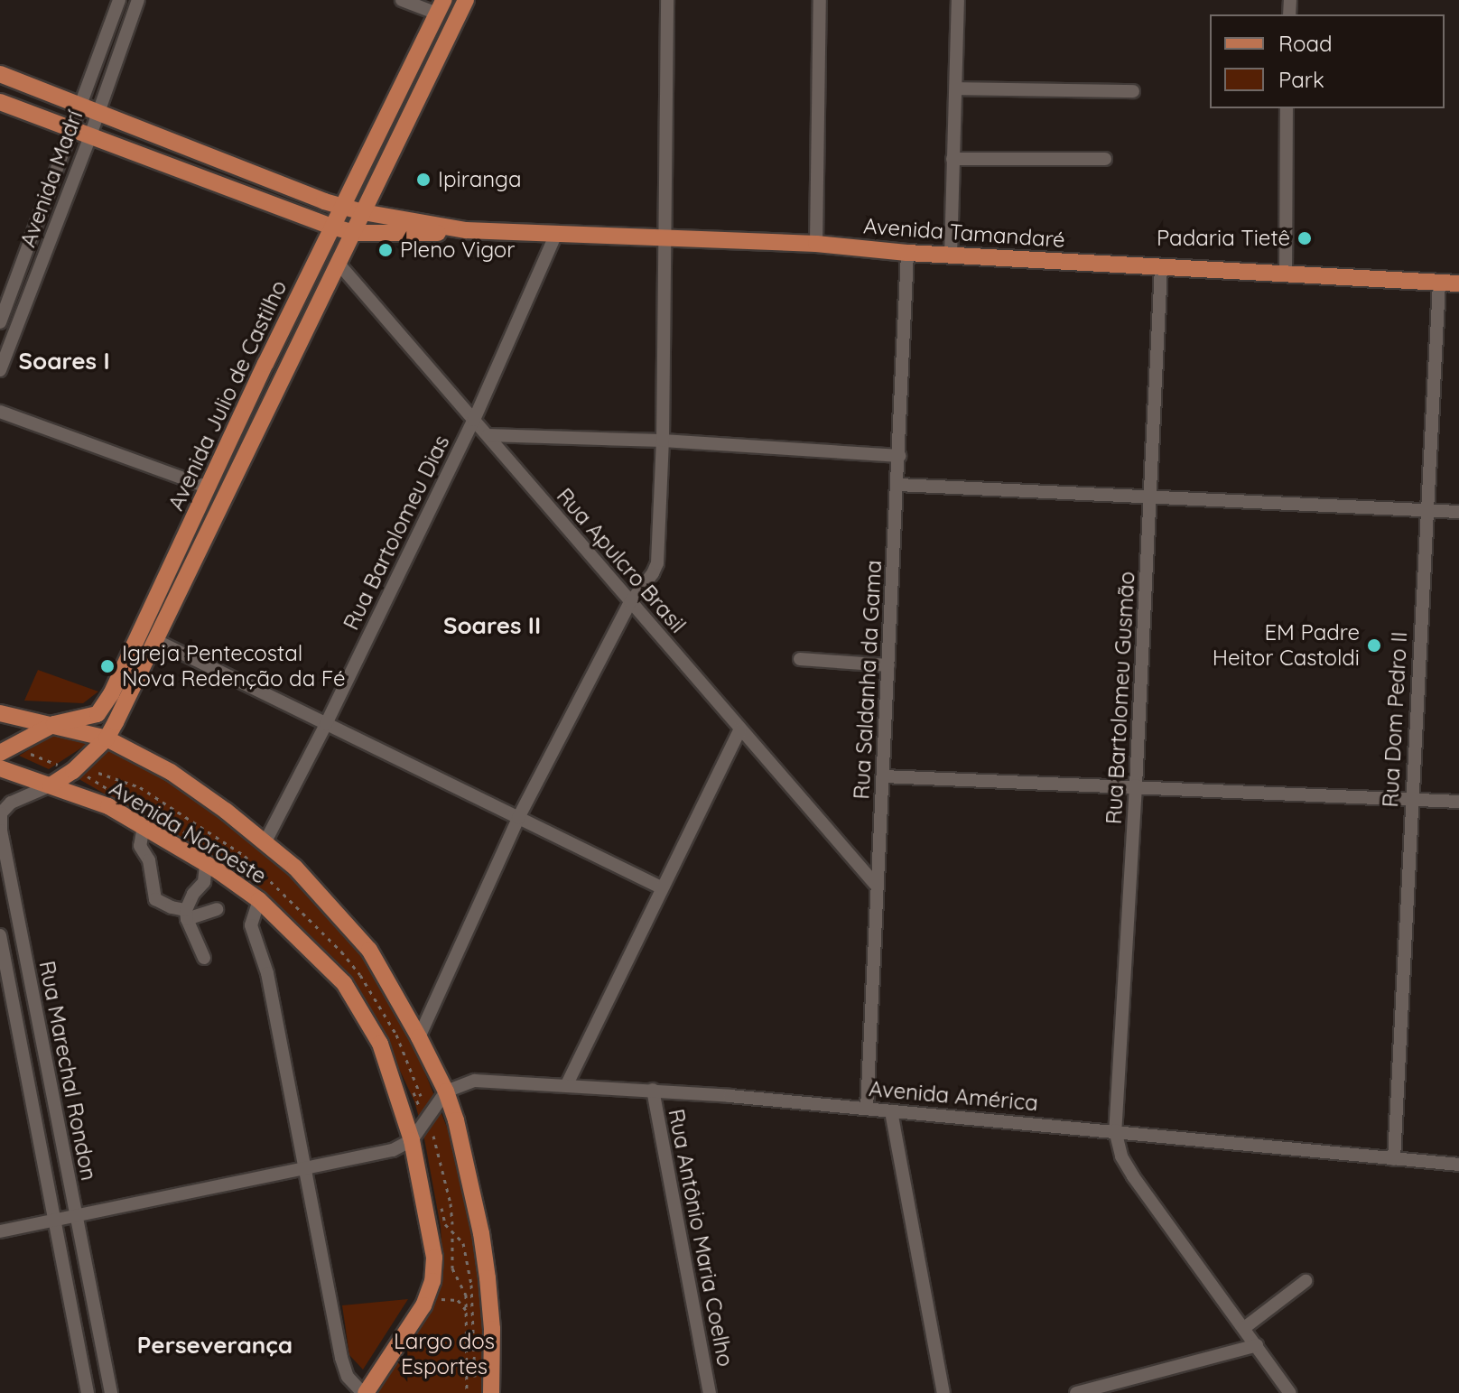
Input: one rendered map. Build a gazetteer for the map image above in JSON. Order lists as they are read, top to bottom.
{
  "streets": {
    "main road": ["Avenida Tamandaré", "Avenida Julio de Castilho", "Avenida Noroeste"],
    "street": [
      "Avenida Madrí",
      "Rua Bartolomeu Dias",
      "Rua Apulcro Brasil",
      "Rua Saldanha da Gama",
      "Rua Bartolomeu Gusmão",
      "Rua Dom Pedro II",
      "Rua Marechal Rondon",
      "Avenida América",
      "Rua Antônio Maria Coelho"
    ]
  },
  "crossings": [
    ["Avenida Madrí", "Avenida Tamandaré"],
    ["Avenida Tamandaré", "Avenida Julio de Castilho"],
    ["Avenida Tamandaré", "Rua Bartolomeu Dias"],
    ["Avenida Tamandaré", "Rua Saldanha da Gama"],
    ["Avenida Tamandaré", "Rua Bartolomeu Gusmão"],
    ["Avenida Tamandaré", "Rua Dom Pedro II"],
    ["Avenida Julio de Castilho", "Rua Apulcro Brasil"],
    ["Avenida Julio de Castilho", "Avenida Noroeste"],
    ["Avenida Julio de Castilho", "Rua Marechal Rondon"],
    ["Rua Bartolomeu Dias", "Rua Apulcro Brasil"],
    ["Rua Bartolomeu Dias", "Avenida Noroeste"],
    ["Rua Apulcro Brasil", "Rua Saldanha da Gama"],
    ["Rua Saldanha da Gama", "Avenida América"],
    ["Rua Bartolomeu Gusmão", "Avenida América"],
    ["Rua Dom Pedro II", "Avenida América"],
    ["Avenida Noroeste", "Rua Marechal Rondon"],
    ["Avenida Noroeste", "Avenida América"],
    ["Avenida América", "Rua Antônio Maria Coelho"]
  ],
  "districts": ["Soares I", "Soares II", "Perseverança"],
  "parks": ["Largo dos Esportes"],
  "places": [
    "Ipiranga",
    "Padaria Tietê",
    "Pleno Vigor",
    "EM Padre Heitor Castoldi",
    "Igreja Pentecostal Nova Redenção da Fé"
  ],
  "legend": ["Road", "Park"]
}
